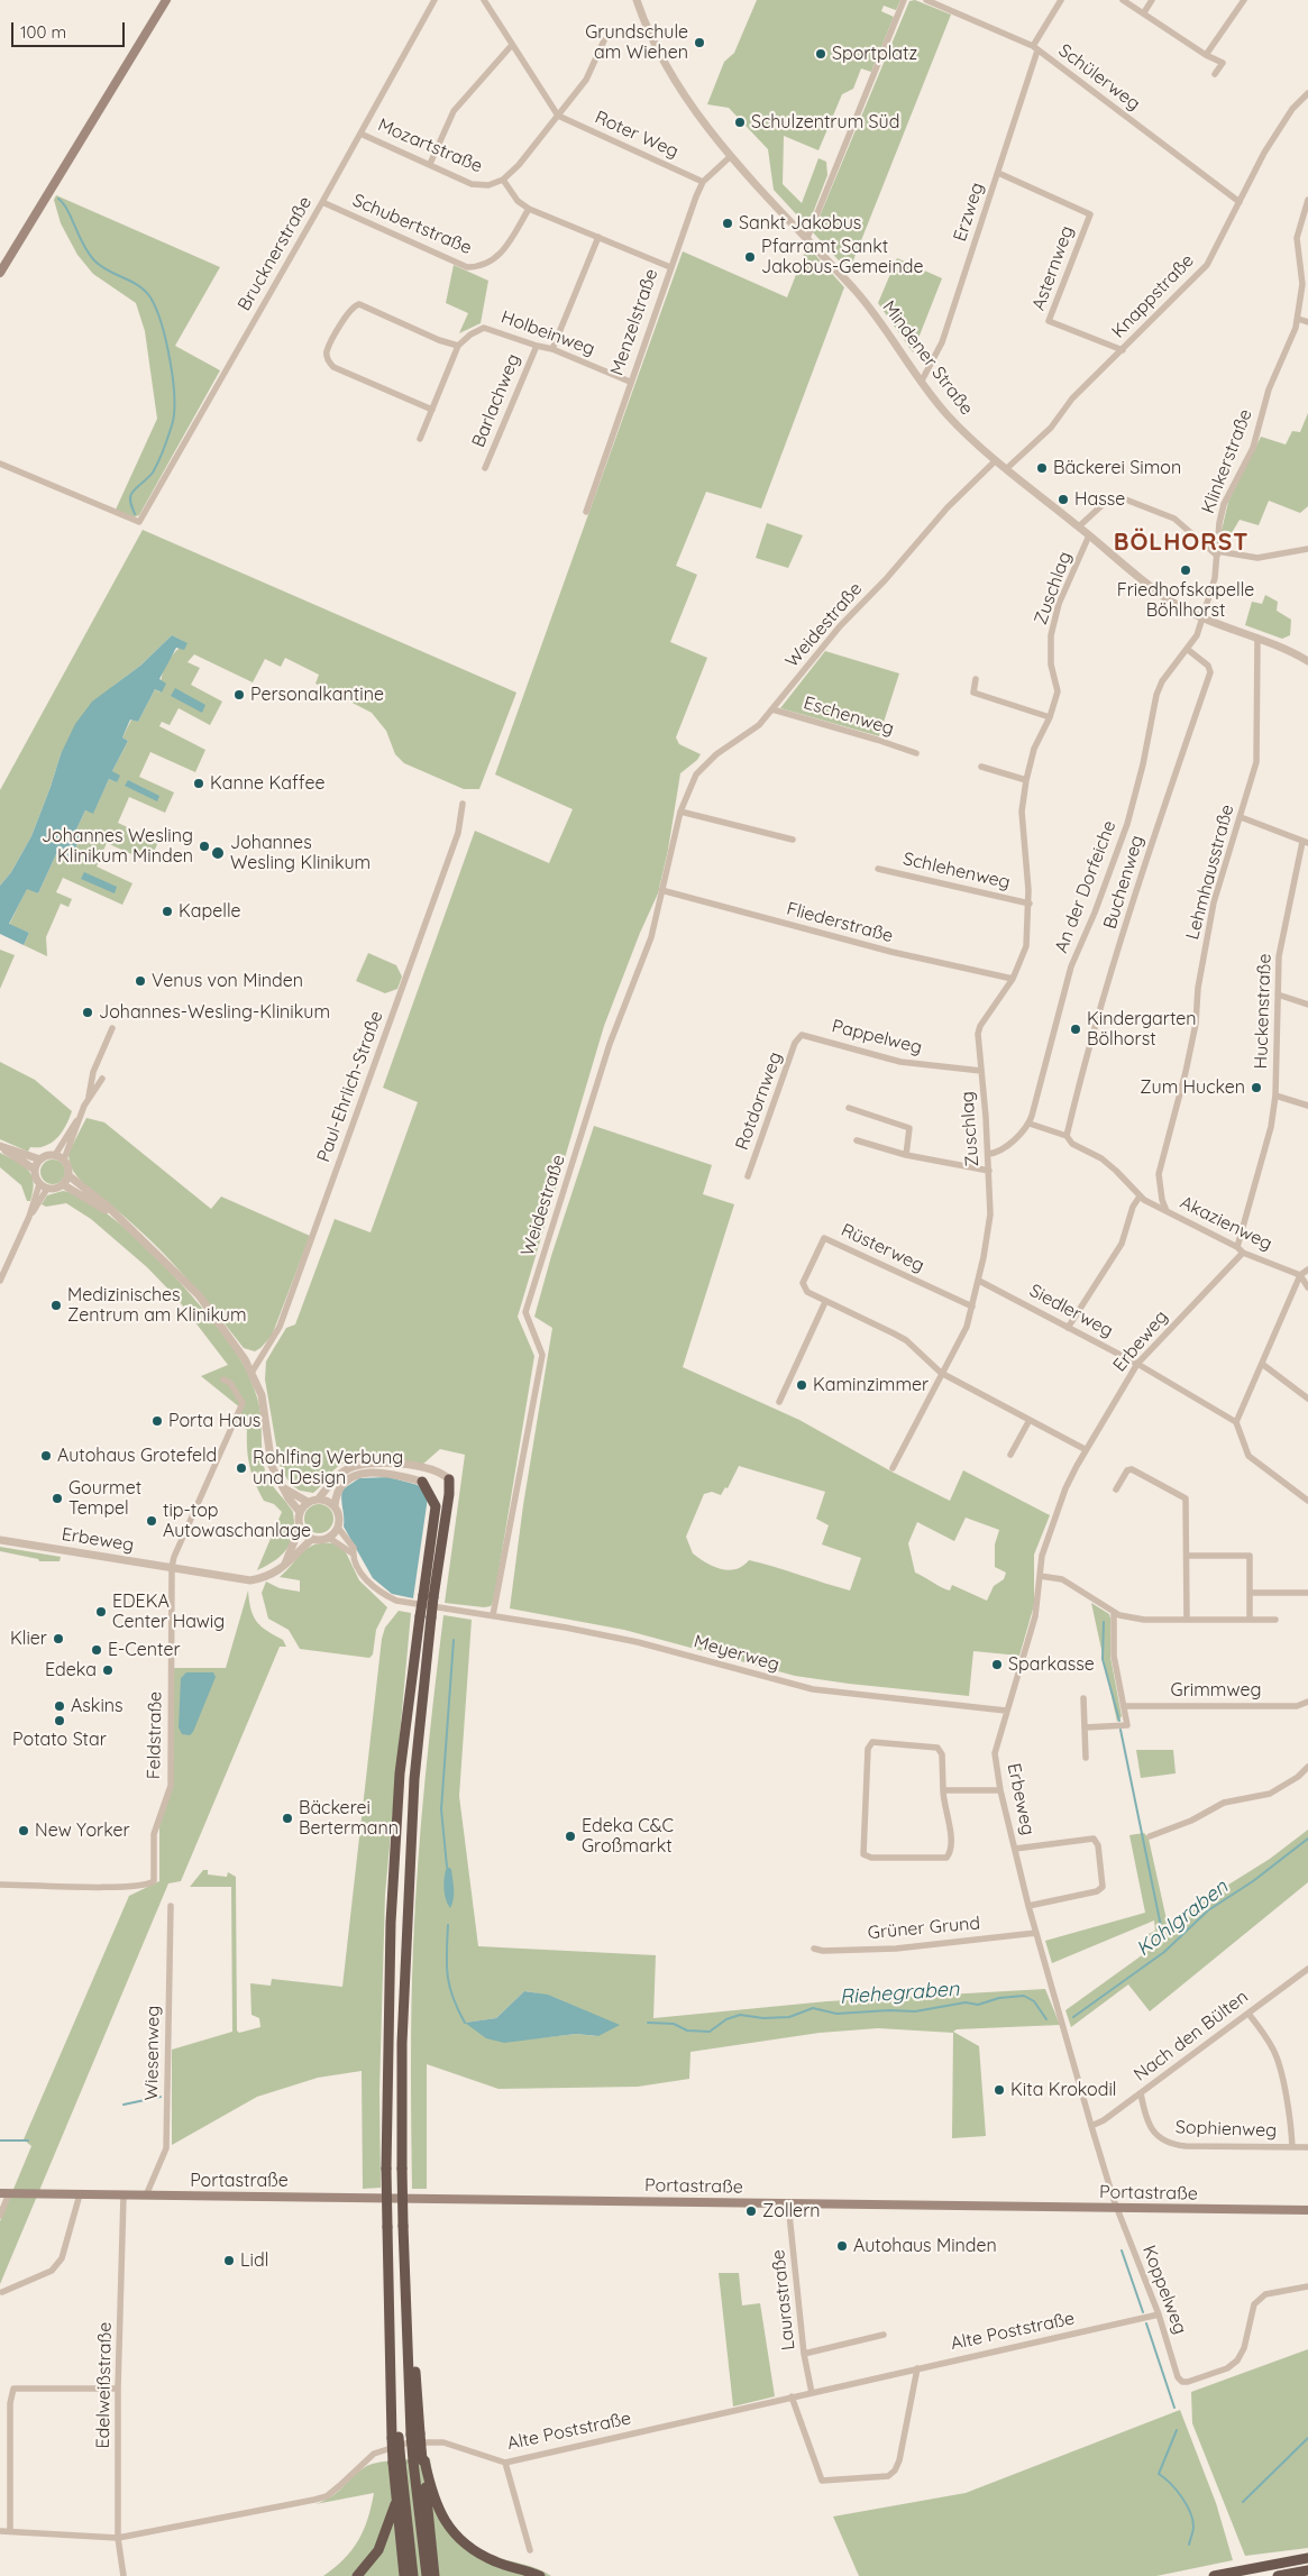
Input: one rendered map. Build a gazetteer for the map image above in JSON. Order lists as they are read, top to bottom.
{
  "streets": {
    "main road": ["Portastraße"],
    "street": [
      "Schülerweg",
      "Roter Weg",
      "Mozartstraße",
      "Erzweg",
      "Schubertstraße",
      "Brucknerstraße",
      "Asternweg",
      "Knappstraße",
      "Menzelstraße",
      "Holbeinweg",
      "Mindener Straße",
      "Barlachweg",
      "Klinkerstraße",
      "Zuschlag",
      "Weidestraße",
      "Eschenweg",
      "Schlehenweg",
      "Lehmhausstraße",
      "Buchenweg",
      "An der Dorfeiche",
      "Fliederstraße",
      "Huckenstraße",
      "Pappelweg",
      "Paul-Ehrlich-Straße",
      "Rotdornweg",
      "Akazienweg",
      "Rüsterweg",
      "Siedlerweg",
      "Erbeweg",
      "Meyerweg",
      "Grimmweg",
      "Feldstraße",
      "Grüner Grund",
      "Nach den Bülten",
      "Wiesenweg",
      "Sophienweg",
      "Koppelweg",
      "Laurastraße",
      "Alte Poststraße",
      "Edelweißstraße"
    ]
  },
  "crossings": [
    ["Schülerweg", "Erzweg"],
    ["Schülerweg", "Knappstraße"],
    ["Roter Weg", "Mozartstraße"],
    ["Roter Weg", "Menzelstraße"],
    ["Mozartstraße", "Brucknerstraße"],
    ["Erzweg", "Asternweg"],
    ["Erzweg", "Mindener Straße"],
    ["Schubertstraße", "Brucknerstraße"],
    ["Asternweg", "Knappstraße"],
    ["Knappstraße", "Mindener Straße"],
    ["Menzelstraße", "Holbeinweg"],
    ["Menzelstraße", "Mindener Straße"],
    ["Holbeinweg", "Barlachweg"],
    ["Mindener Straße", "Klinkerstraße"],
    ["Mindener Straße", "Zuschlag"],
    ["Mindener Straße", "Weidestraße"],
    ["Mindener Straße", "Lehmhausstraße"],
    ["Mindener Straße", "An der Dorfeiche"],
    ["Klinkerstraße", "An der Dorfeiche"],
    ["Zuschlag", "Schlehenweg"],
    ["Zuschlag", "Fliederstraße"],
    ["Zuschlag", "Pappelweg"],
    ["Zuschlag", "Rüsterweg"],
    ["Zuschlag", "Siedlerweg"],
    ["Weidestraße", "Eschenweg"],
    ["Weidestraße", "Fliederstraße"],
    ["Weidestraße", "Meyerweg"],
    ["Lehmhausstraße", "Akazienweg"],
    ["Buchenweg", "An der Dorfeiche"],
    ["Buchenweg", "Akazienweg"],
    ["Huckenstraße", "Akazienweg"],
    ["Huckenstraße", "Erbeweg"],
    ["Pappelweg", "Rotdornweg"],
    ["Akazienweg", "Erbeweg"],
    ["Rüsterweg", "Erbeweg"],
    ["Siedlerweg", "Erbeweg"],
    ["Erbeweg", "Meyerweg"],
    ["Erbeweg", "Feldstraße"],
    ["Erbeweg", "Grüner Grund"],
    ["Erbeweg", "Nach den Bülten"],
    ["Erbeweg", "Portastraße"],
    ["Erbeweg", "Koppelweg"],
    ["Nach den Bülten", "Sophienweg"],
    ["Wiesenweg", "Portastraße"],
    ["Portastraße", "Koppelweg"],
    ["Portastraße", "Laurastraße"],
    ["Portastraße", "Edelweißstraße"],
    ["Koppelweg", "Alte Poststraße"],
    ["Laurastraße", "Alte Poststraße"],
    ["Alte Poststraße", "Edelweißstraße"]
  ],
  "districts": ["BÖLHORST"],
  "water": ["Kohlgraben", "Riehegraben"],
  "places": [
    "Grundschule am Wiehen",
    "Sportplatz",
    "Schulzentrum Süd",
    "Sankt Jakobus",
    "Pfarramt Sankt Jakobus-Gemeinde",
    "Bäckerei Simon",
    "Hasse",
    "Friedhofskapelle Böhlhorst",
    "Personalkantine",
    "Kanne Kaffee",
    "Johannes Wesling Klinikum Minden",
    "Johannes Wesling Klinikum",
    "Kapelle",
    "Venus von Minden",
    "Johannes-Wesling-Klinikum",
    "Kindergarten Bölhorst",
    "Zum Hucken",
    "Medizinisches Zentrum am Klinikum",
    "Kaminzimmer",
    "Porta Haus",
    "Autohaus Grotefeld",
    "Rohlfing Werbung und Design",
    "Gourmet Tempel",
    "tip-top Autowaschanlage",
    "EDEKA Center Hawig",
    "Klier",
    "E-Center",
    "Sparkasse",
    "Edeka",
    "Askins",
    "Potato Star",
    "Bäckerei Bertermann",
    "New Yorker",
    "Edeka C&C Großmarkt",
    "Kita Krokodil",
    "Zollern",
    "Autohaus Minden",
    "Lidl"
  ],
  "scale_bar": "100 m"
}
